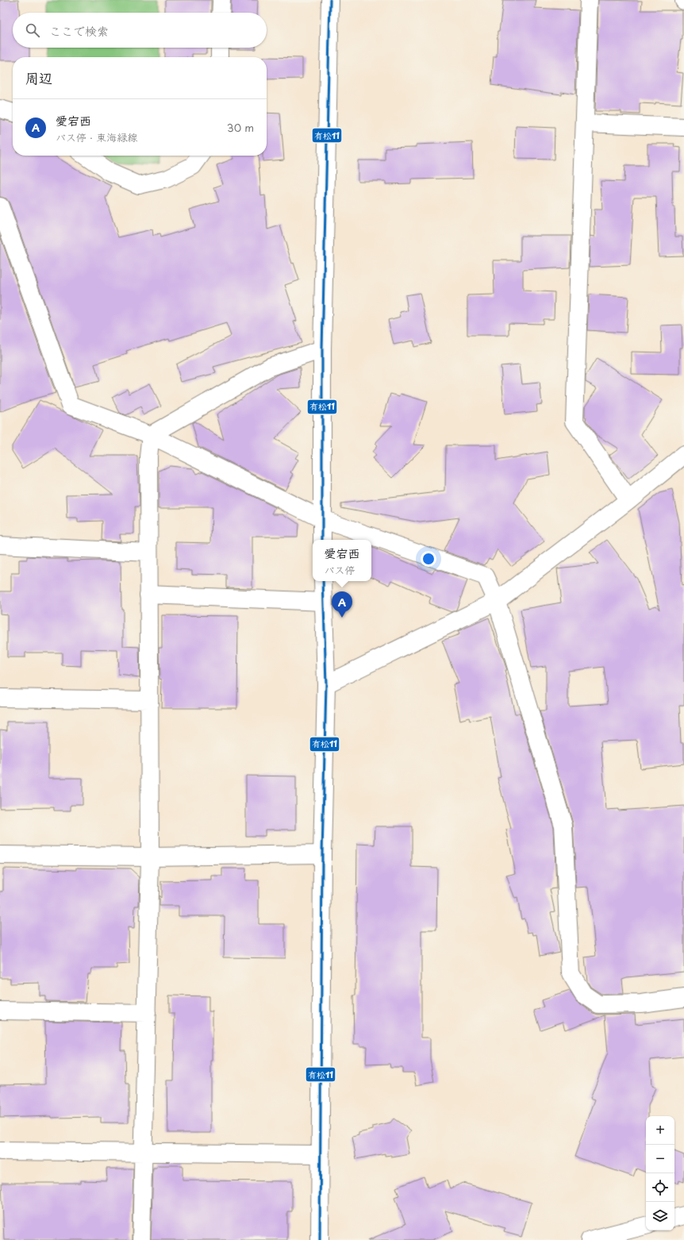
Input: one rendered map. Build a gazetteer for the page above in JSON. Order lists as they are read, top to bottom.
{
  "lines": ["transit line 有松11"],
  "page": {
    "search": "ここで検索",
    "heading": "周辺",
    "list": [
      {
        "mark": "A",
        "name": "愛宕西",
        "note": "バス停 · 東海緑線",
        "value": "30 m"
      }
    ],
    "popup": ["愛宕西", "バス停"],
    "pins": "A",
    "map_buttons": ["+", "−"]
  }
}
